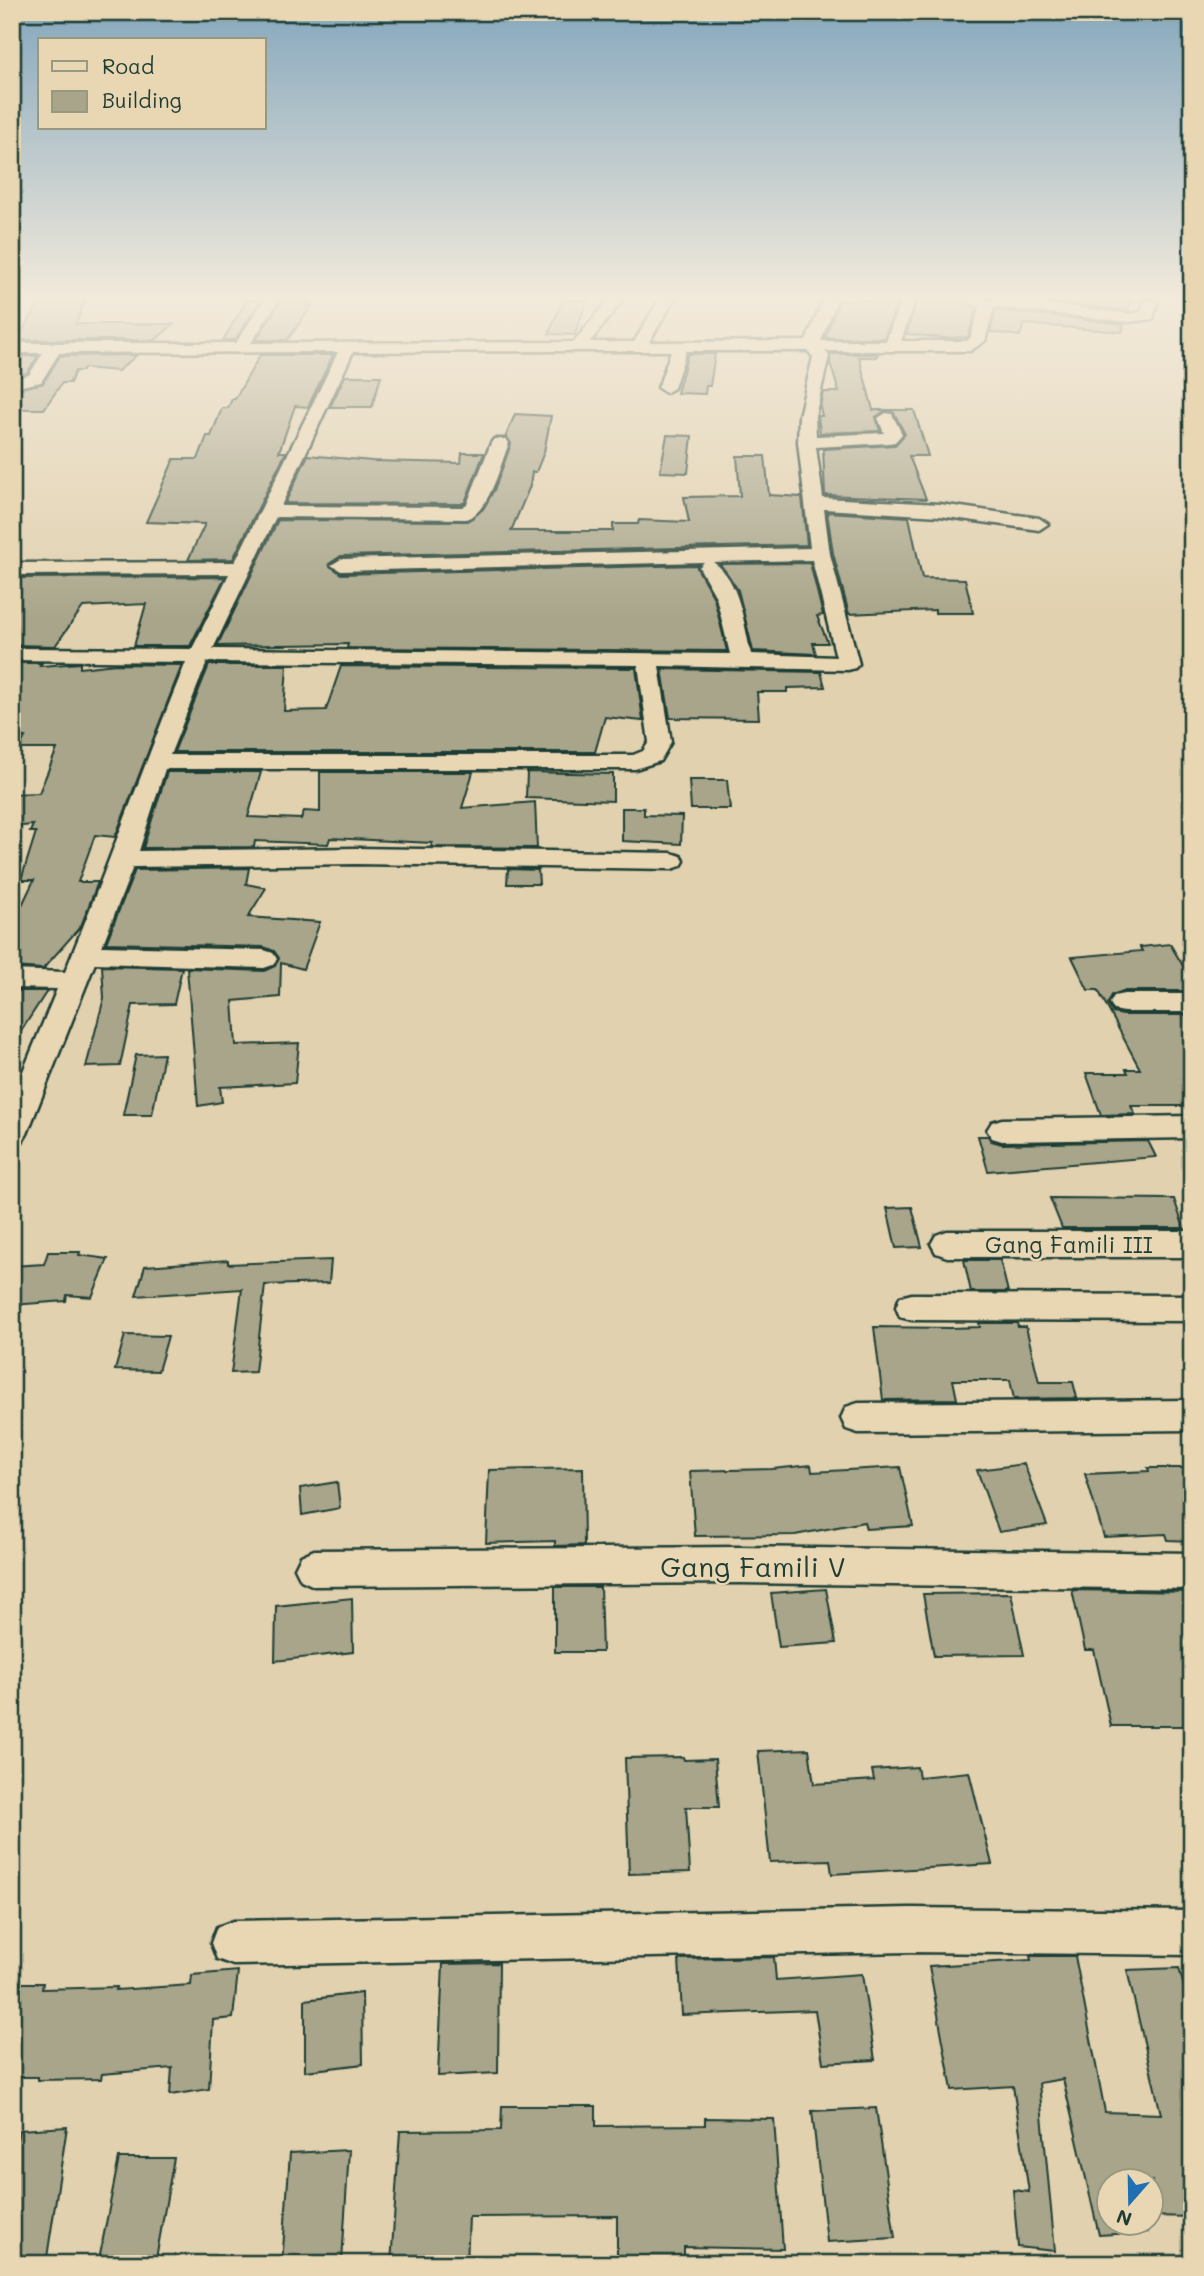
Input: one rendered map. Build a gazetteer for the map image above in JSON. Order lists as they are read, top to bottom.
{
  "streets": {
    "street": ["Gang Famili III", "Gang Famili V"]
  },
  "legend": ["Road", "Building"],
  "north": "bottom"
}
